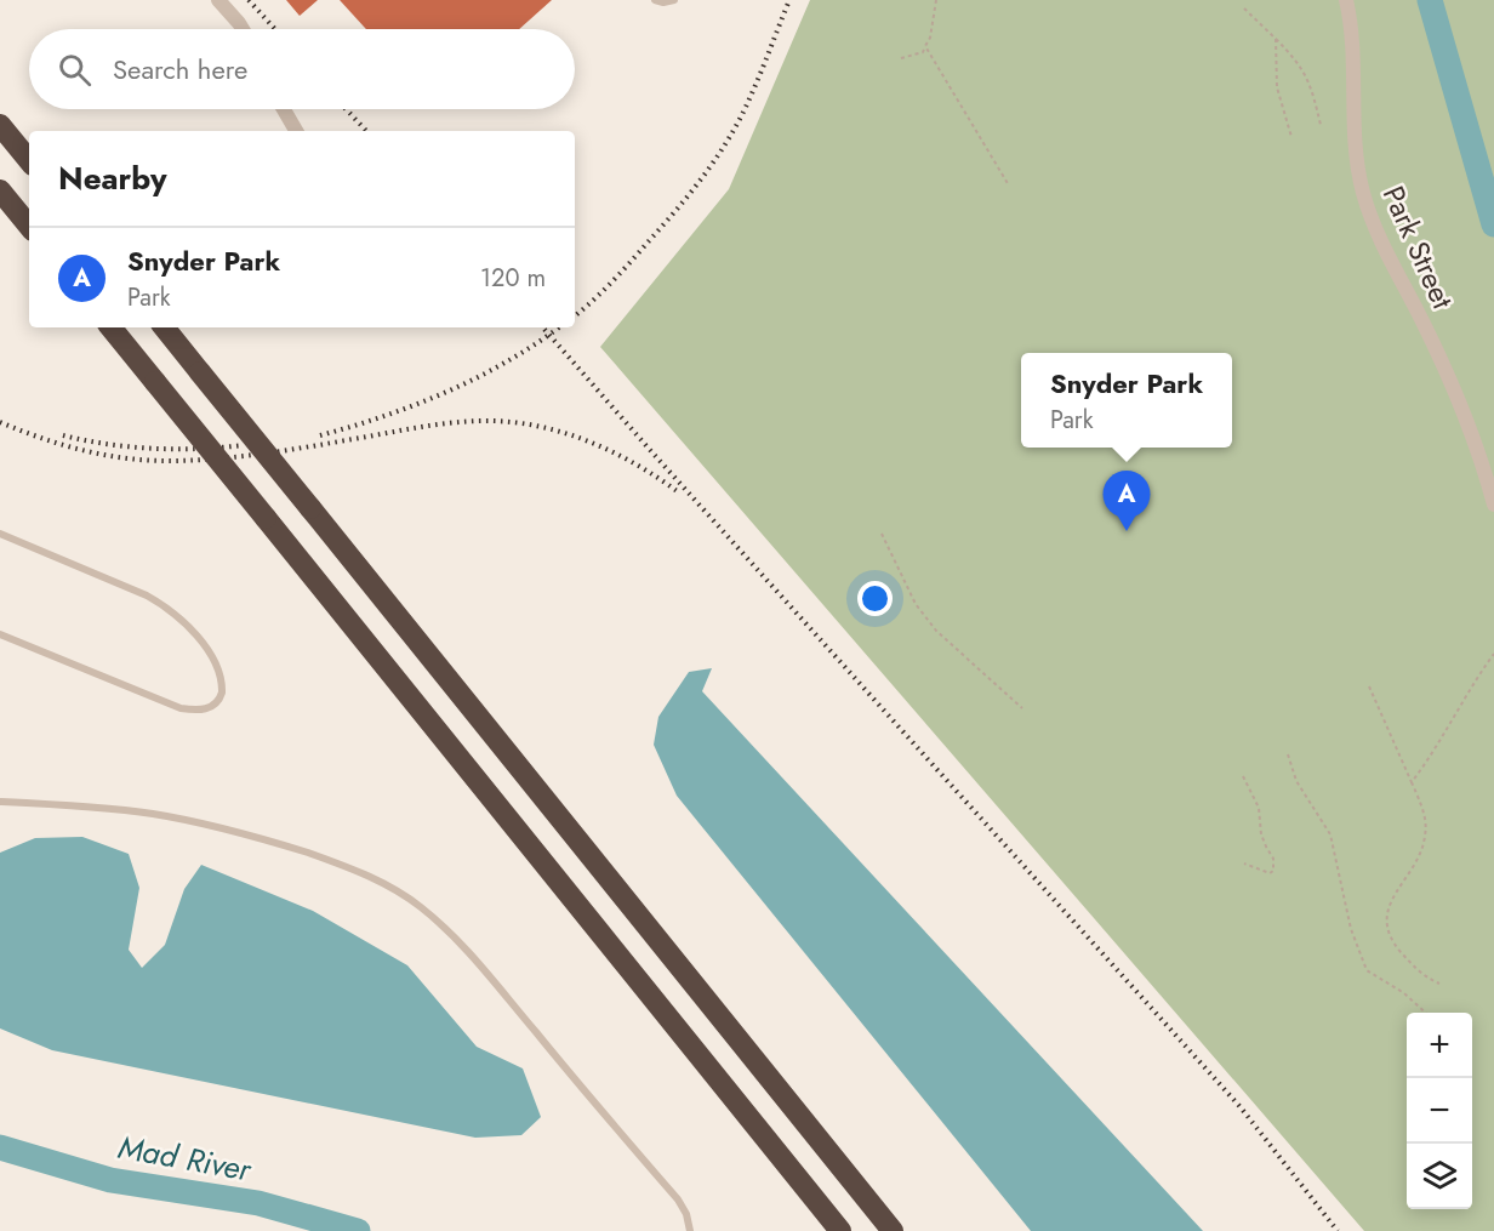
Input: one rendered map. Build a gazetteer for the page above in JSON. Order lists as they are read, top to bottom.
{
  "streets": {
    "street": ["Park Street"]
  },
  "water": ["Mad River"],
  "page": {
    "search": "Search here",
    "heading": "Nearby",
    "list": [
      {
        "mark": "A",
        "name": "Snyder Park",
        "note": "Park",
        "value": "120 m"
      }
    ],
    "popup": ["Snyder Park", "Park"],
    "pins": "A",
    "map_buttons": ["+", "−"]
  }
}
